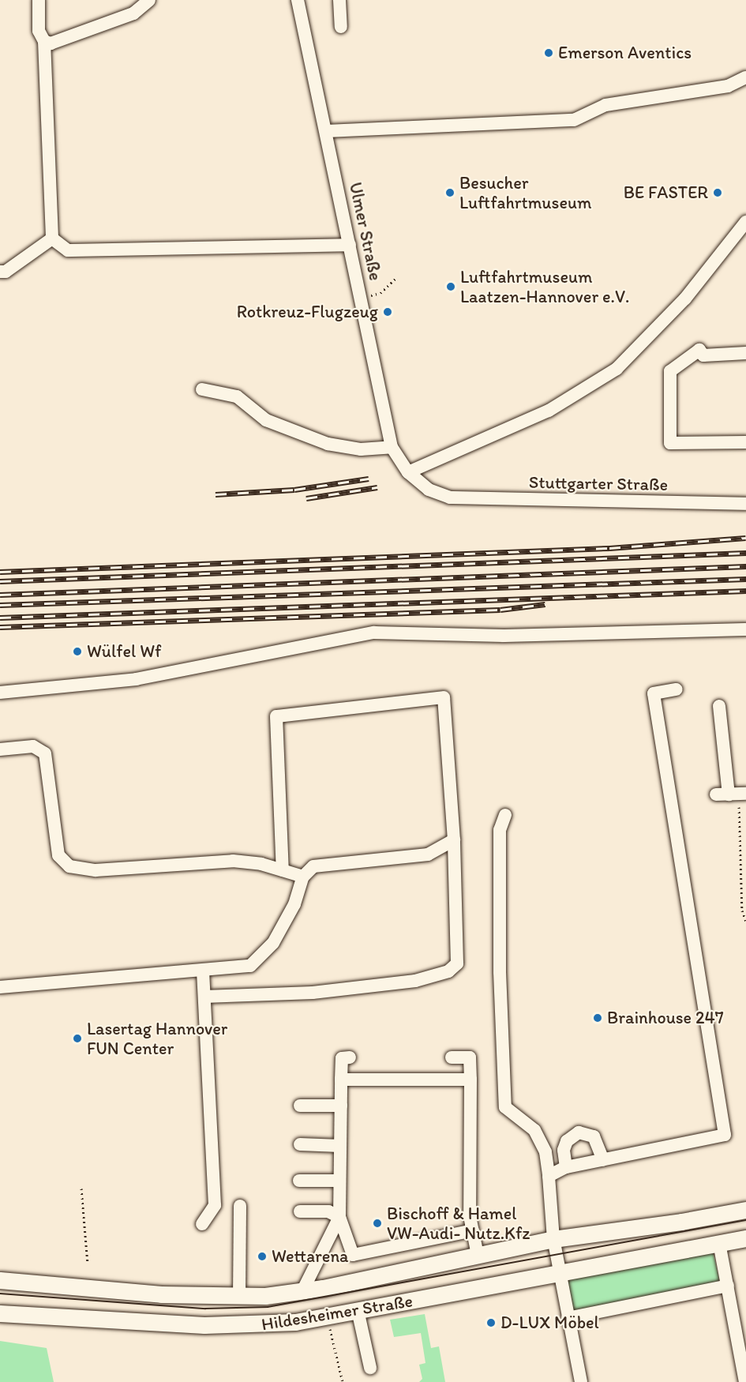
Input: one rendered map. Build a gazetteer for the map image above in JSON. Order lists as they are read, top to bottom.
{
  "streets": {
    "main road": ["Hildesheimer Straße"],
    "street": ["Ulmer Straße", "Stuttgarter Straße"]
  },
  "crossings": [
    ["Ulmer Straße", "Stuttgarter Straße"]
  ],
  "places": [
    "Emerson Aventics",
    "Besucher Luftfahrtmuseum",
    "BE FASTER",
    "Luftfahrtmuseum Laatzen-Hannover e.V.",
    "Rotkreuz-Flugzeug",
    "Wülfel Wf",
    "Brainhouse 247",
    "Lasertag Hannover FUN Center",
    "Bischoff & Hamel VW-Audi- Nutz.Kfz",
    "Wettarena",
    "D-LUX Möbel"
  ]
}
